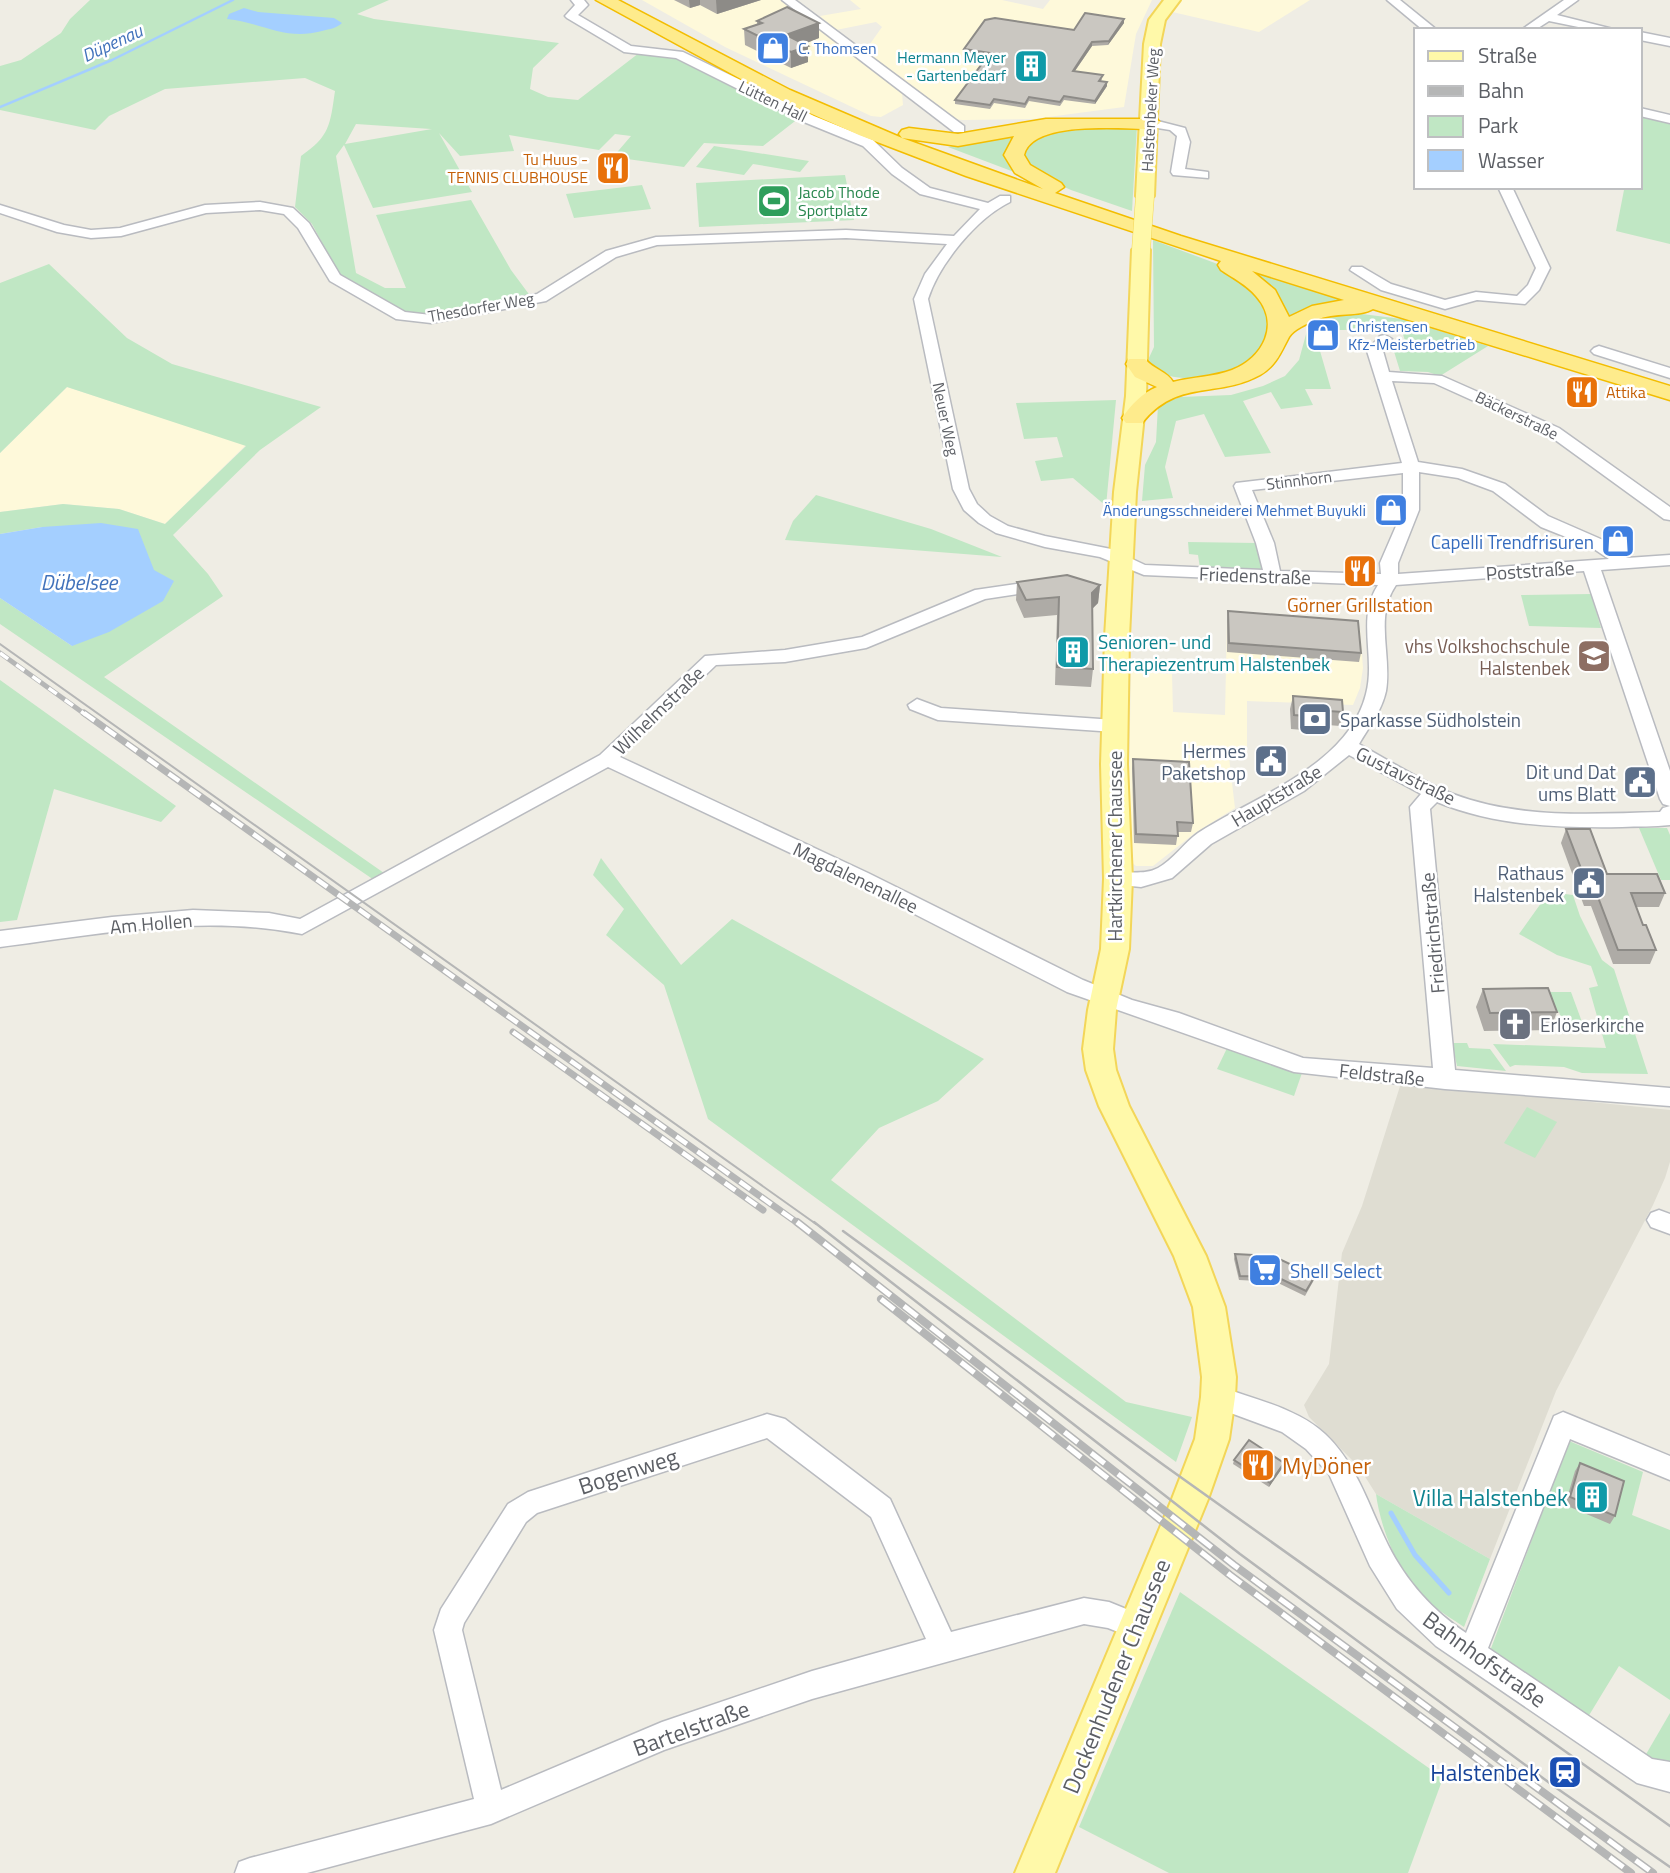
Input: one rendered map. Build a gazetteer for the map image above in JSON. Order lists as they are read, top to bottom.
{
  "streets": {
    "main road": ["Halstenbeker Weg", "Hartkirchener Chaussee", "Dockenhudener Chaussee"],
    "street": [
      "Lütten Hall",
      "Thesdorfer Weg",
      "Bäckerstraße",
      "Neuer Weg",
      "Stinnhorn",
      "Poststraße",
      "Friedenstraße",
      "Wilhelmstraße",
      "Gustavstraße",
      "Hauptstraße",
      "Magdalenenallee",
      "Am Hollen",
      "Friedrichstraße",
      "Feldstraße",
      "Bogenweg",
      "Bahnhofstraße",
      "Bartelstraße"
    ]
  },
  "crossings": [
    ["Lütten Hall", "Neuer Weg"],
    ["Halstenbeker Weg", "Hartkirchener Chaussee"],
    ["Thesdorfer Weg", "Neuer Weg"],
    ["Bäckerstraße", "Hauptstraße"],
    ["Neuer Weg", "Friedenstraße"],
    ["Neuer Weg", "Hartkirchener Chaussee"],
    ["Stinnhorn", "Friedenstraße"],
    ["Stinnhorn", "Hauptstraße"],
    ["Poststraße", "Friedenstraße"],
    ["Poststraße", "Hauptstraße"],
    ["Friedenstraße", "Hauptstraße"],
    ["Friedenstraße", "Hartkirchener Chaussee"],
    ["Wilhelmstraße", "Magdalenenallee"],
    ["Wilhelmstraße", "Am Hollen"],
    ["Gustavstraße", "Hauptstraße"],
    ["Gustavstraße", "Friedrichstraße"],
    ["Hauptstraße", "Hartkirchener Chaussee"],
    ["Hartkirchener Chaussee", "Magdalenenallee"],
    ["Hartkirchener Chaussee", "Feldstraße"],
    ["Hartkirchener Chaussee", "Bahnhofstraße"],
    ["Hartkirchener Chaussee", "Dockenhudener Chaussee"],
    ["Magdalenenallee", "Feldstraße"],
    ["Friedrichstraße", "Feldstraße"],
    ["Bogenweg", "Bartelstraße"],
    ["Dockenhudener Chaussee", "Bartelstraße"]
  ],
  "water": ["Düpenau", "Dübelsee"],
  "places": {
    "shop": [
      "C. Thomsen",
      "Christensen Kfz-Meisterbetrieb",
      "Änderungsschneiderei Mehmet Buyukli",
      "Capelli Trendfrisuren"
    ],
    "building": ["Hermann Meyer - Gartenbedarf", "Senioren- und Therapiezentrum Halstenbek", "Villa Halstenbek"],
    "restaurant": [
      "Tu Huus - TENNIS CLUBHOUSE",
      "Attika",
      "Görner Grillstation",
      "MyDöner"
    ],
    "sports": ["Jacob Thode Sportplatz"],
    "school or university": ["vhs Volkshochschule Halstenbek"],
    "bank": ["Sparkasse Südholstein"],
    "public building": ["Hermes Paketshop", "Dit und Dat ums Blatt", "Rathaus Halstenbek"],
    "church": ["Erlöserkirche"],
    "supermarket": ["Shell Select"],
    "station": ["Halstenbek"]
  },
  "legend": [
    "Straße",
    "Bahn",
    "Park",
    "Wasser"
  ]
}
